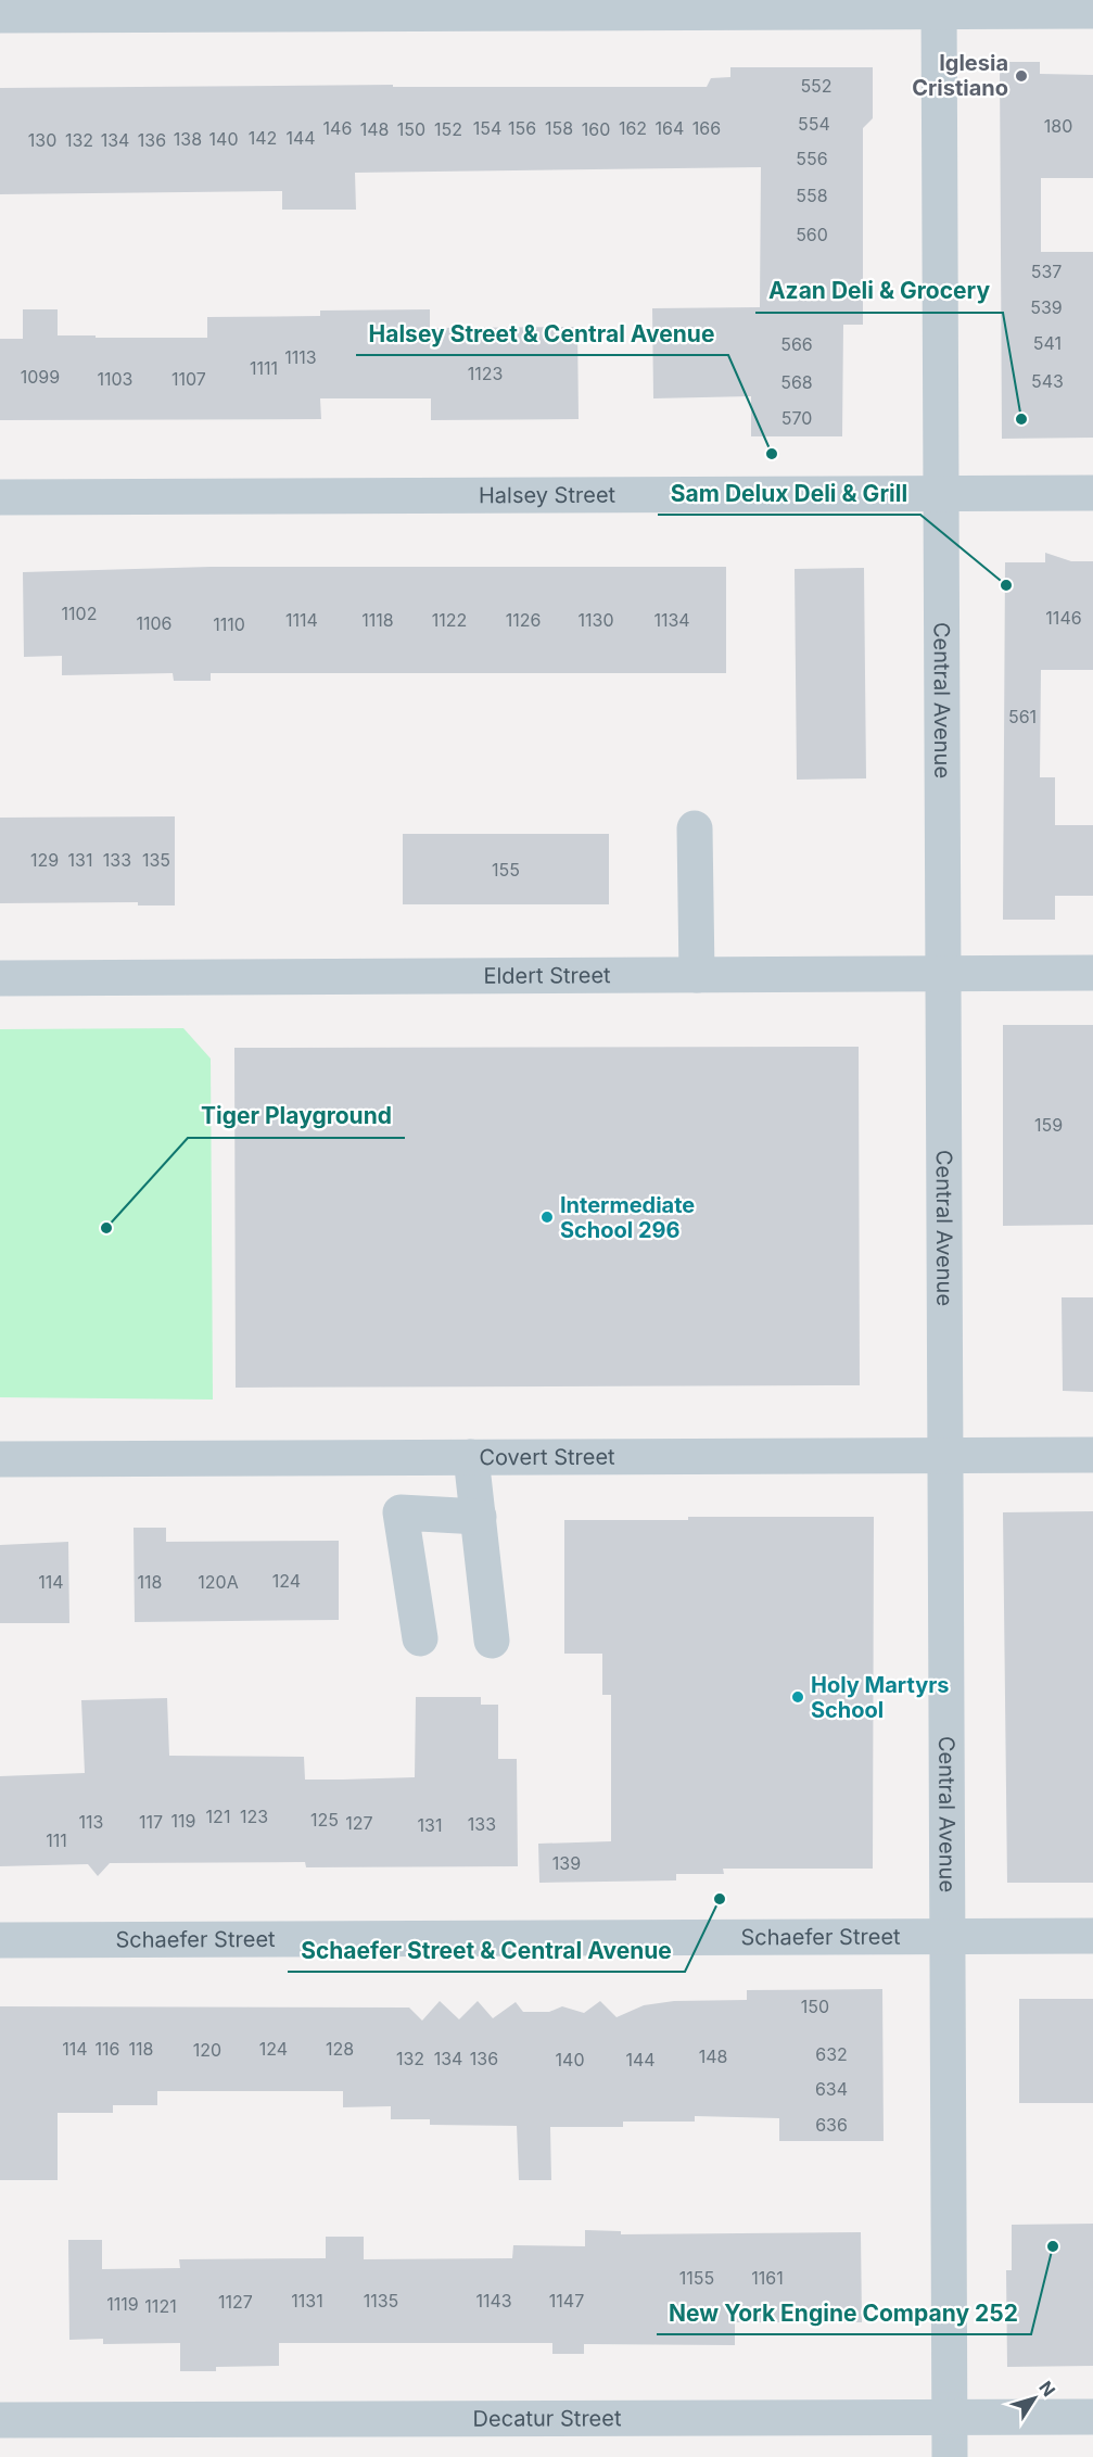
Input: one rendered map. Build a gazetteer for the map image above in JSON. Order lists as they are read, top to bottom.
{
  "streets": {
    "street": [
      "Halsey Street",
      "Central Avenue",
      "Eldert Street",
      "Covert Street",
      "Schaefer Street",
      "Decatur Street"
    ]
  },
  "crossings": [
    ["Halsey Street", "Central Avenue"],
    ["Central Avenue", "Eldert Street"],
    ["Central Avenue", "Covert Street"],
    ["Central Avenue", "Schaefer Street"],
    ["Central Avenue", "Decatur Street"]
  ],
  "places": [
    "Iglesia Cristiano",
    "Azan Deli & Grocery",
    "Halsey Street & Central Avenue",
    "Sam Delux Deli & Grill",
    "Intermediate School 296",
    "Tiger Playground",
    "Holy Martyrs School",
    "Schaefer Street & Central Avenue",
    "New York Engine Company 252"
  ],
  "house_numbers": [
    "552",
    "554",
    "180",
    "146",
    "154",
    "156",
    "158",
    "162",
    "164",
    "166",
    "148",
    "150",
    "152",
    "160",
    "142",
    "144",
    "138",
    "140",
    "130",
    "132",
    "134",
    "136",
    "556",
    "558",
    "560",
    "537",
    "539",
    "541",
    "566",
    "1113",
    "1111",
    "1123",
    "1099",
    "1103",
    "1107",
    "543",
    "568",
    "570",
    "1102",
    "1146",
    "1114",
    "1118",
    "1122",
    "1126",
    "1130",
    "1134",
    "1106",
    "1110",
    "561",
    "129",
    "131",
    "133",
    "135",
    "155",
    "159",
    "124",
    "114",
    "118",
    "120A",
    "121",
    "123",
    "125",
    "119",
    "113",
    "117",
    "127",
    "133",
    "131",
    "111",
    "139",
    "150",
    "114",
    "116",
    "118",
    "124",
    "128",
    "120",
    "632",
    "148",
    "132",
    "134",
    "136",
    "140",
    "144",
    "634",
    "636",
    "1155",
    "1161",
    "1131",
    "1135",
    "1143",
    "1147",
    "1127",
    "1119",
    "1121"
  ],
  "north": "top right"
}
